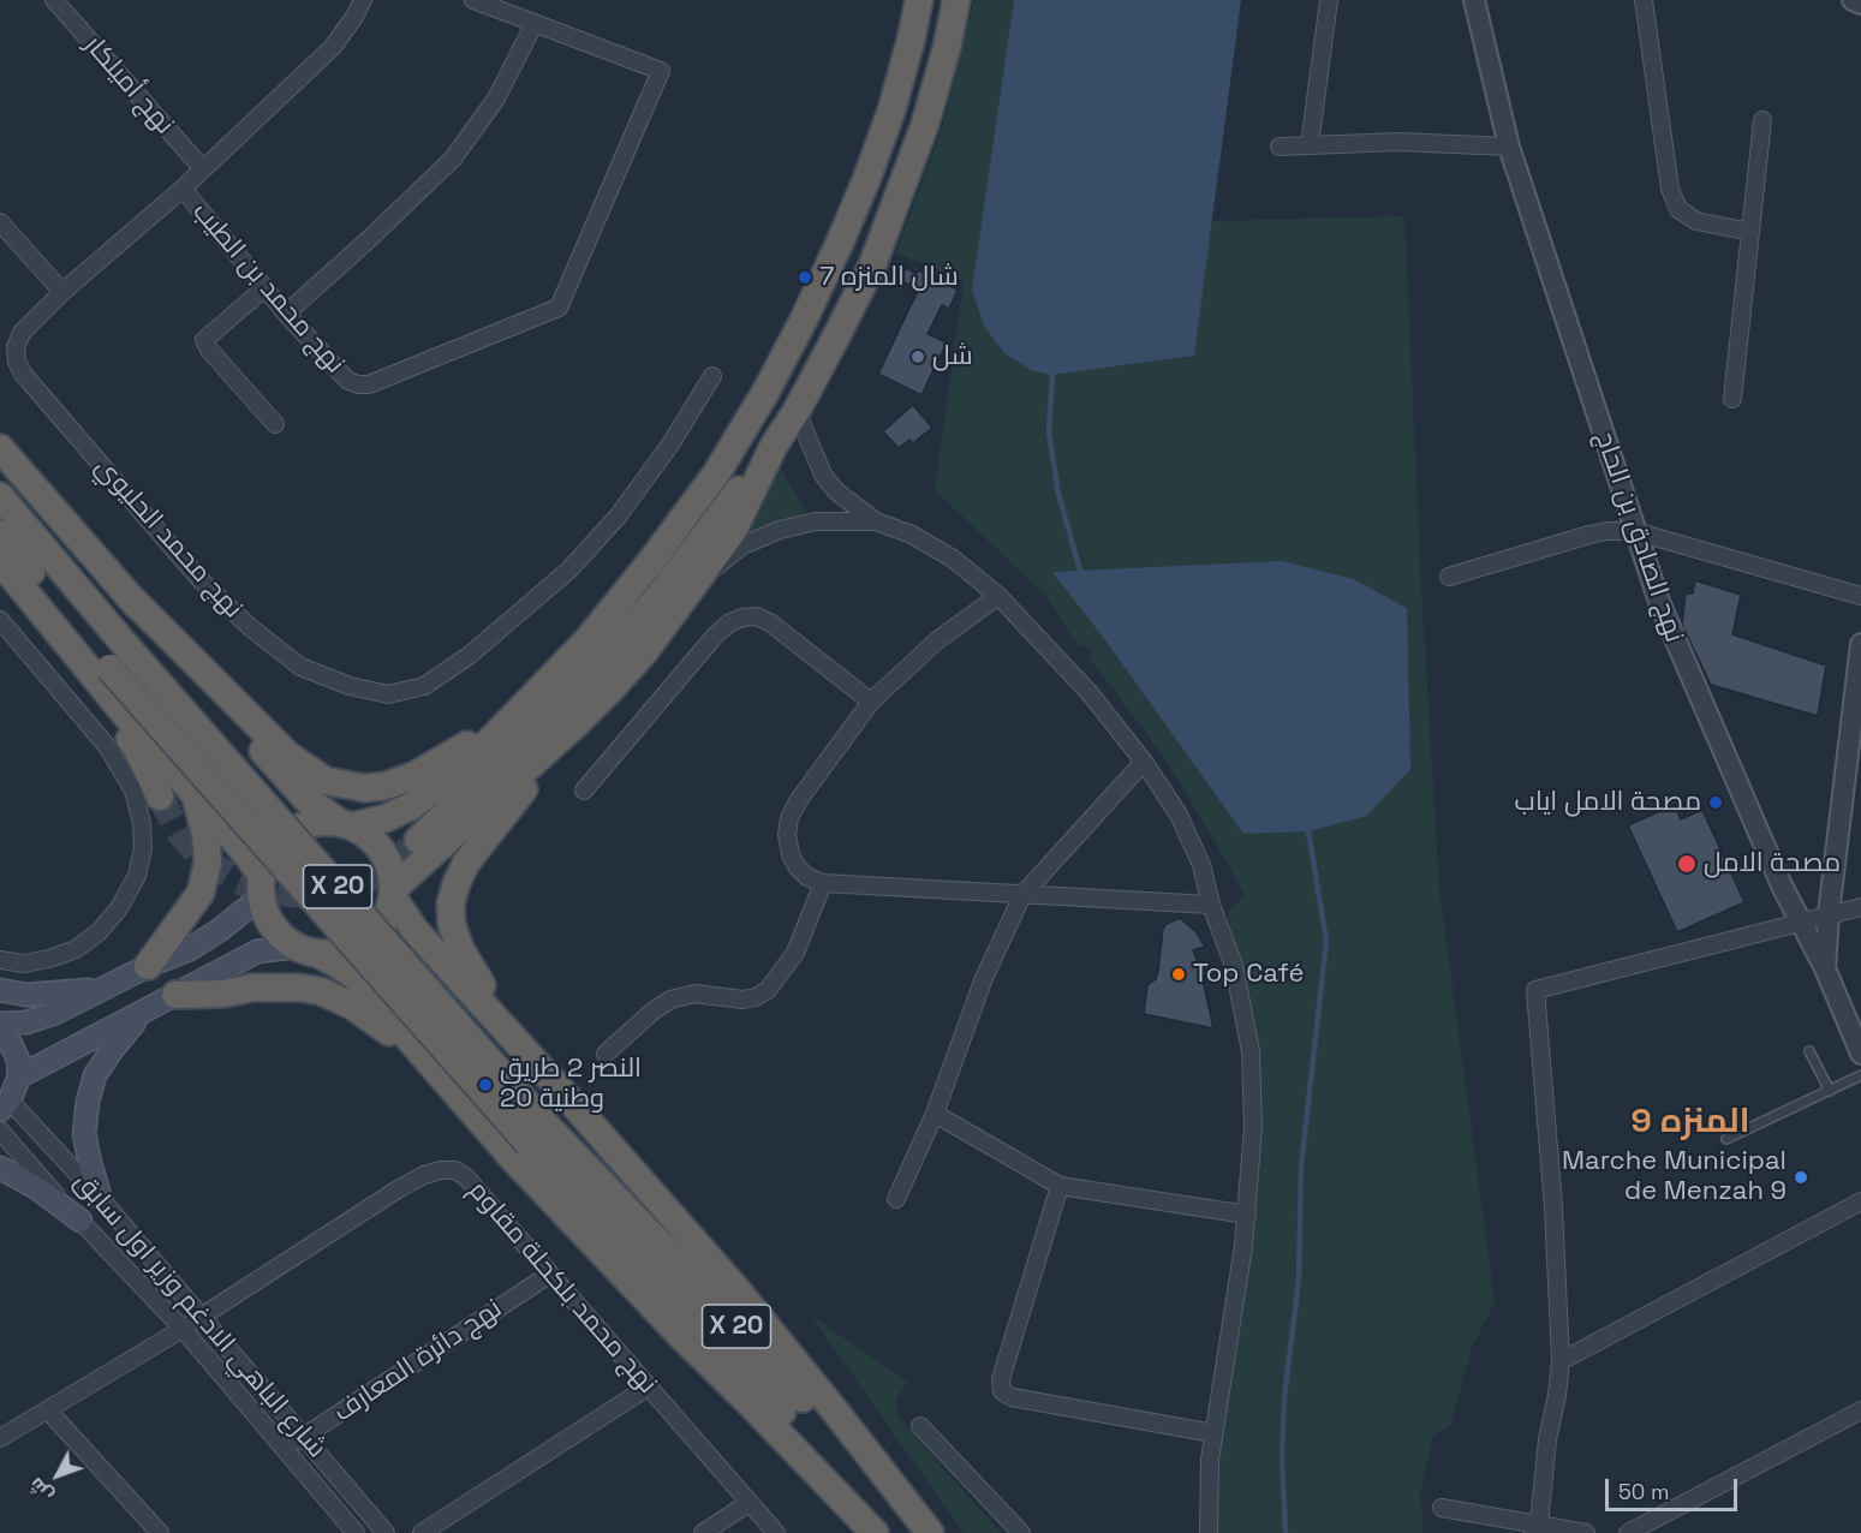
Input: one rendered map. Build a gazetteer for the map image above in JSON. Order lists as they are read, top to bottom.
{
  "streets": {
    "highway": ["X 20"],
    "street": [
      "نهج أميلكار",
      "نهج محمد بن الطيب",
      "نهج الصادق بن الحاج",
      "نهج محمد الحليوي",
      "نهج محمد بلكحلة مقاوم",
      "شارع الباهي الادغم وزير اول سابق",
      "نهج دائرة المعارف"
    ]
  },
  "crossings": [
    ["نهج أميلكار", "نهج محمد الحليوي"],
    ["نهج محمد بن الطيب", "نهج محمد الحليوي"],
    ["نهج محمد بلكحلة مقاوم", "شارع الباهي الادغم وزير اول سابق"],
    ["نهج محمد بلكحلة مقاوم", "نهج دائرة المعارف"],
    ["شارع الباهي الادغم وزير اول سابق", "نهج دائرة المعارف"]
  ],
  "districts": ["المنزه 9"],
  "places": [
    "شال المنزه 7",
    "شل",
    "مصحة الامل اياب",
    "مصحة الامل",
    "Top Café",
    "النصر 2 طريق وطنية 20",
    "Marche Municipal de Menzah 9"
  ],
  "scale_bar": "50 m",
  "north": "bottom left"
}
